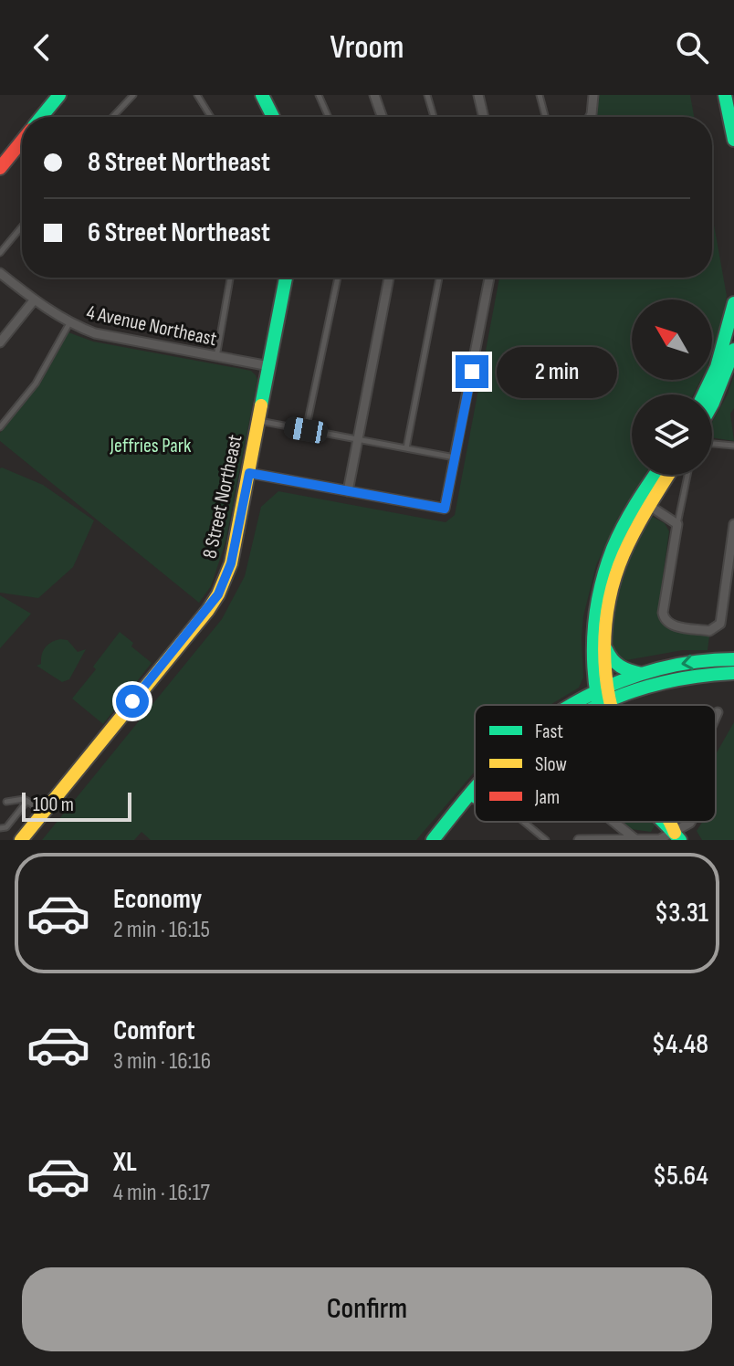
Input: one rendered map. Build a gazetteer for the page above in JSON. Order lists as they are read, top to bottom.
{
  "streets": {
    "main road": ["8 Street Northeast"],
    "street": ["4 Avenue Northeast"]
  },
  "crossings": [
    ["4 Avenue Northeast", "8 Street Northeast"]
  ],
  "parks": ["Jeffries Park"],
  "legend": ["Fast", "Slow", "Jam"],
  "scale_bar": "100 m",
  "north": "top left",
  "page": {
    "header": "Vroom",
    "banner": ["8 Street Northeast", "6 Street Northeast"],
    "bubble": "2 min",
    "scale": "100 m",
    "list": [
      {
        "name": "Economy",
        "note": "2 min · 16:15",
        "value": "$3.31"
      },
      {
        "name": "Comfort",
        "note": "3 min · 16:16",
        "value": "$4.48"
      },
      {
        "name": "XL",
        "note": "4 min · 16:17",
        "value": "$5.64"
      }
    ],
    "buttons": "Confirm"
  }
}
